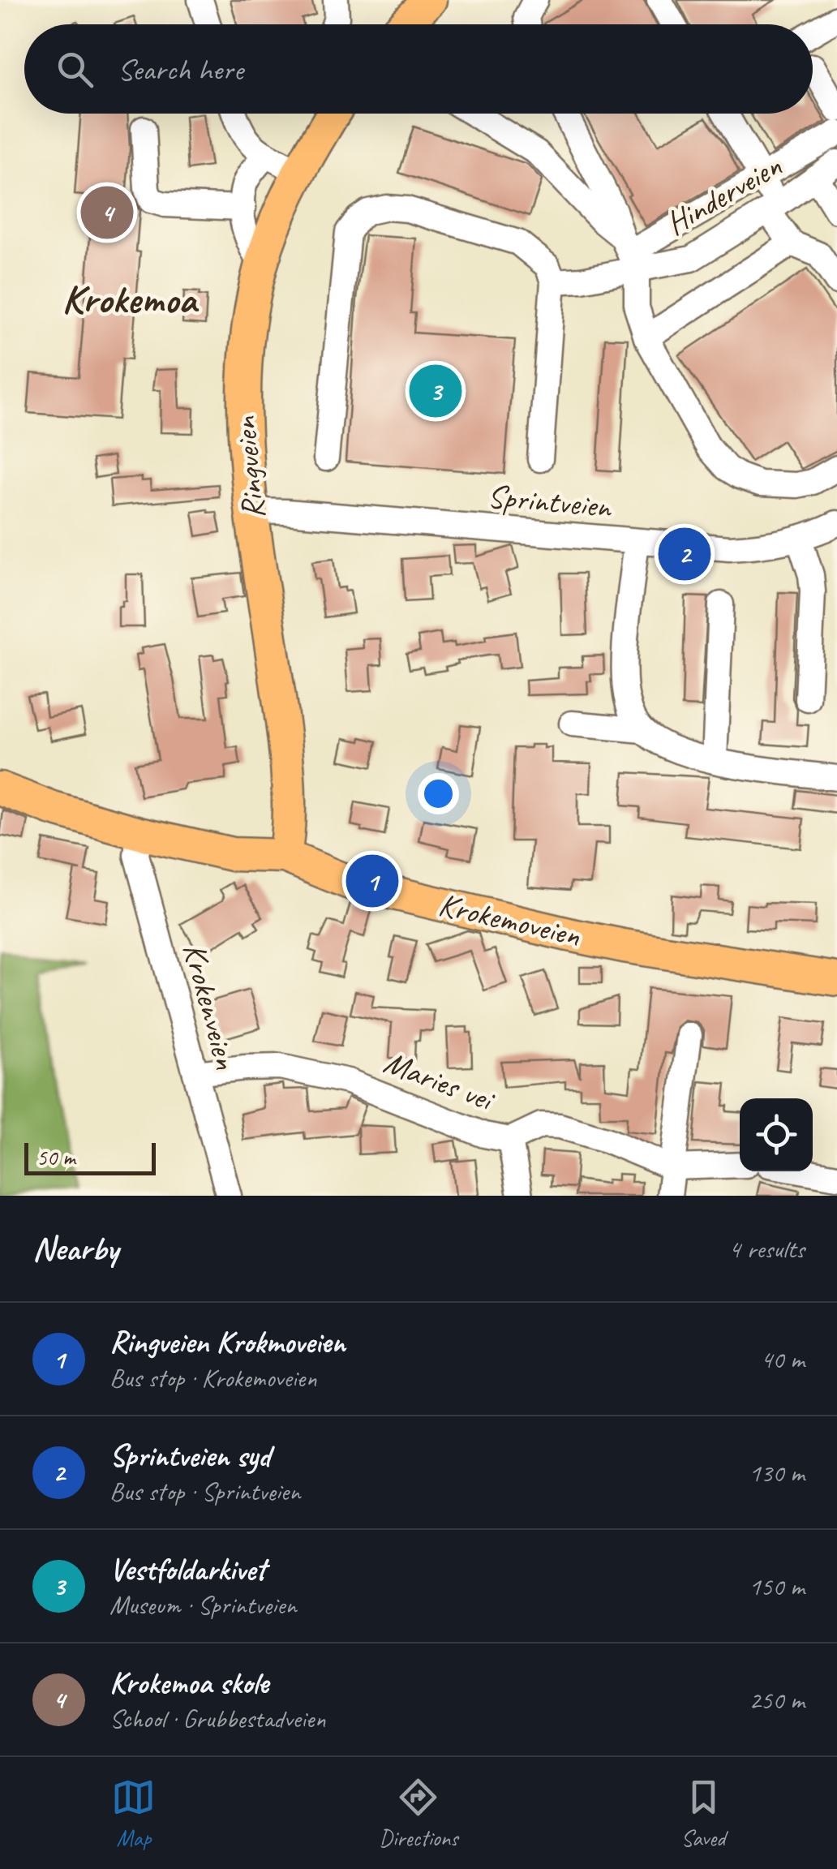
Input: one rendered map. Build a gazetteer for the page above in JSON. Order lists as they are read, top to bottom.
{
  "streets": {
    "main road": ["Ringveien", "Krokemoveien"],
    "street": [
      "Hinderveien",
      "Sprintveien",
      "Krokenveien",
      "Maries vei"
    ]
  },
  "crossings": [
    ["Ringveien", "Sprintveien"],
    ["Ringveien", "Krokemoveien"],
    ["Krokemoveien", "Krokenveien"],
    ["Krokenveien", "Maries vei"]
  ],
  "districts": ["Krokemoa"],
  "scale_bar": "50 m",
  "page": {
    "search": "Search here",
    "pins": [
      "4",
      "3",
      "2",
      "1"
    ],
    "scale": "50 m",
    "heading": ["Nearby", "4 results"],
    "list": [
      {
        "mark": "1",
        "name": "Ringveien Krokmoveien",
        "note": "Bus stop · Krokemoveien",
        "value": "40 m"
      },
      {
        "mark": "2",
        "name": "Sprintveien syd",
        "note": "Bus stop · Sprintveien",
        "value": "130 m"
      },
      {
        "mark": "3",
        "name": "Vestfoldarkivet",
        "note": "Museum · Sprintveien",
        "value": "150 m"
      },
      {
        "mark": "4",
        "name": "Krokemoa skole",
        "note": "School · Grubbestadveien",
        "value": "250 m"
      }
    ],
    "nav": ["Map", "Directions", "Saved"]
  }
}
